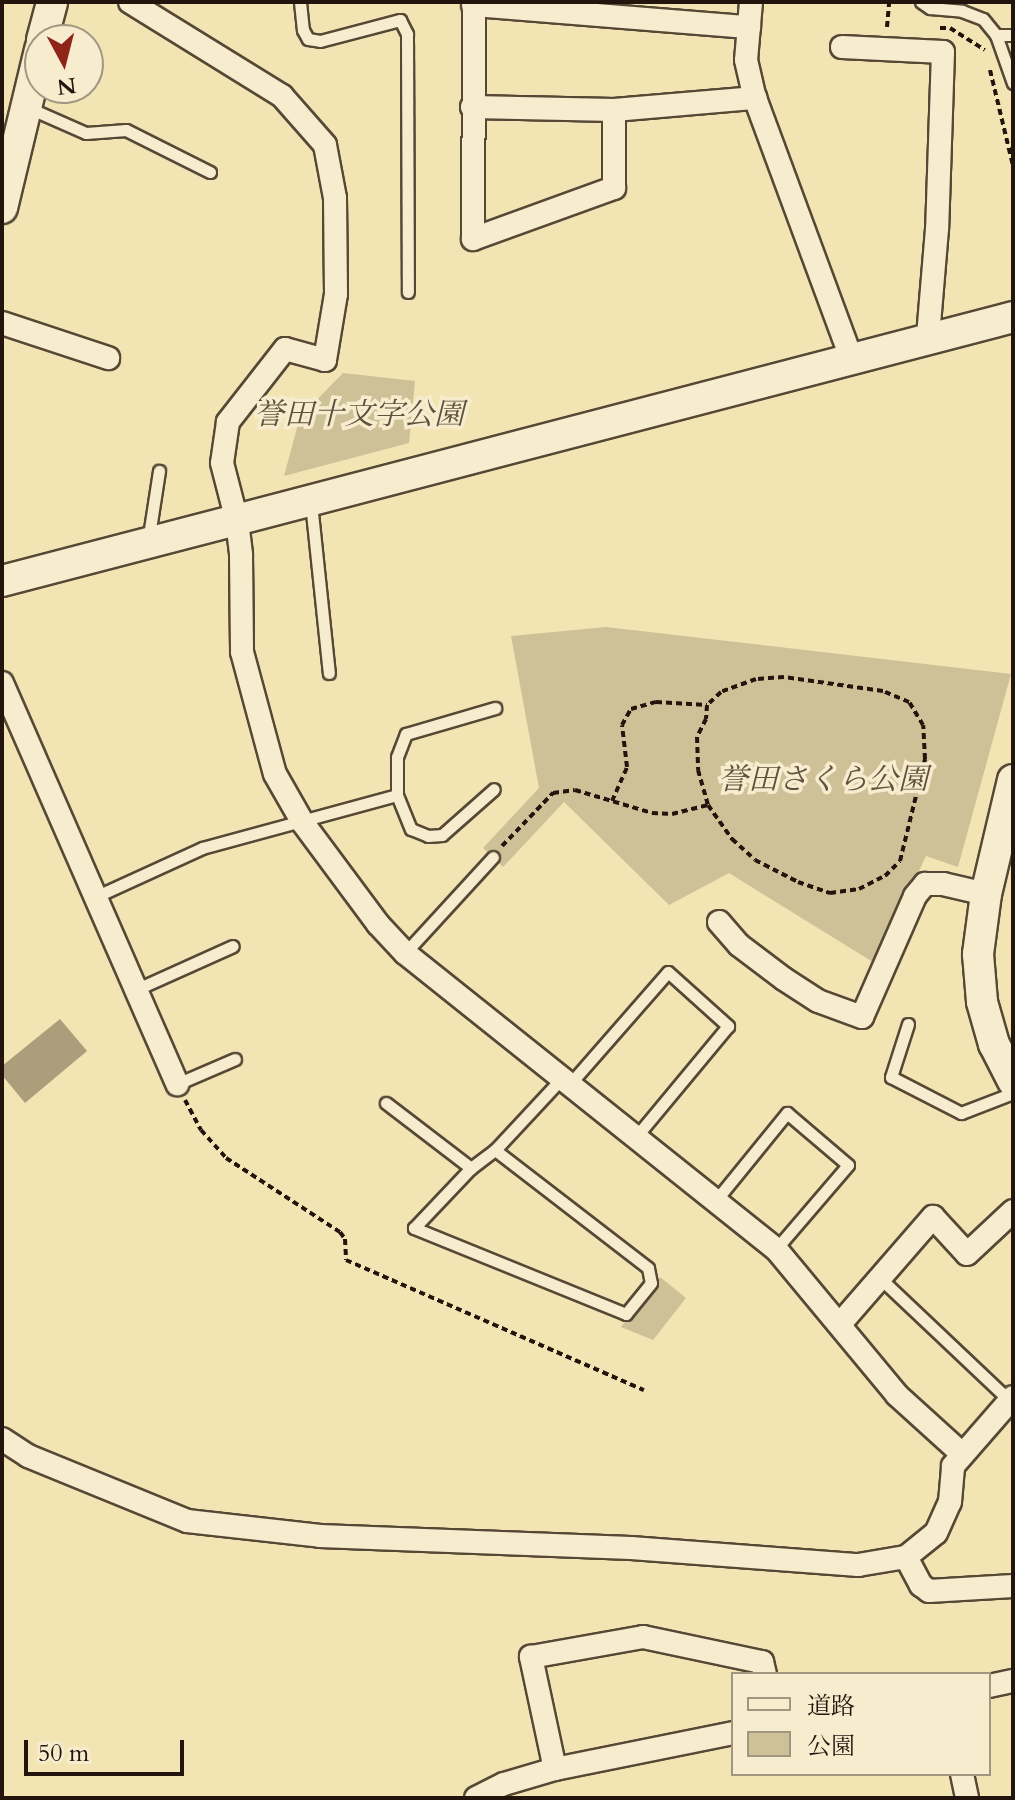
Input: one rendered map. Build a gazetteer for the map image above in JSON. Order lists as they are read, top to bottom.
{
  "parks": ["誉田十文字公園", "誉田さくら公園"],
  "legend": ["道路", "公園"],
  "scale_bar": "50 m",
  "north": "bottom"
}
